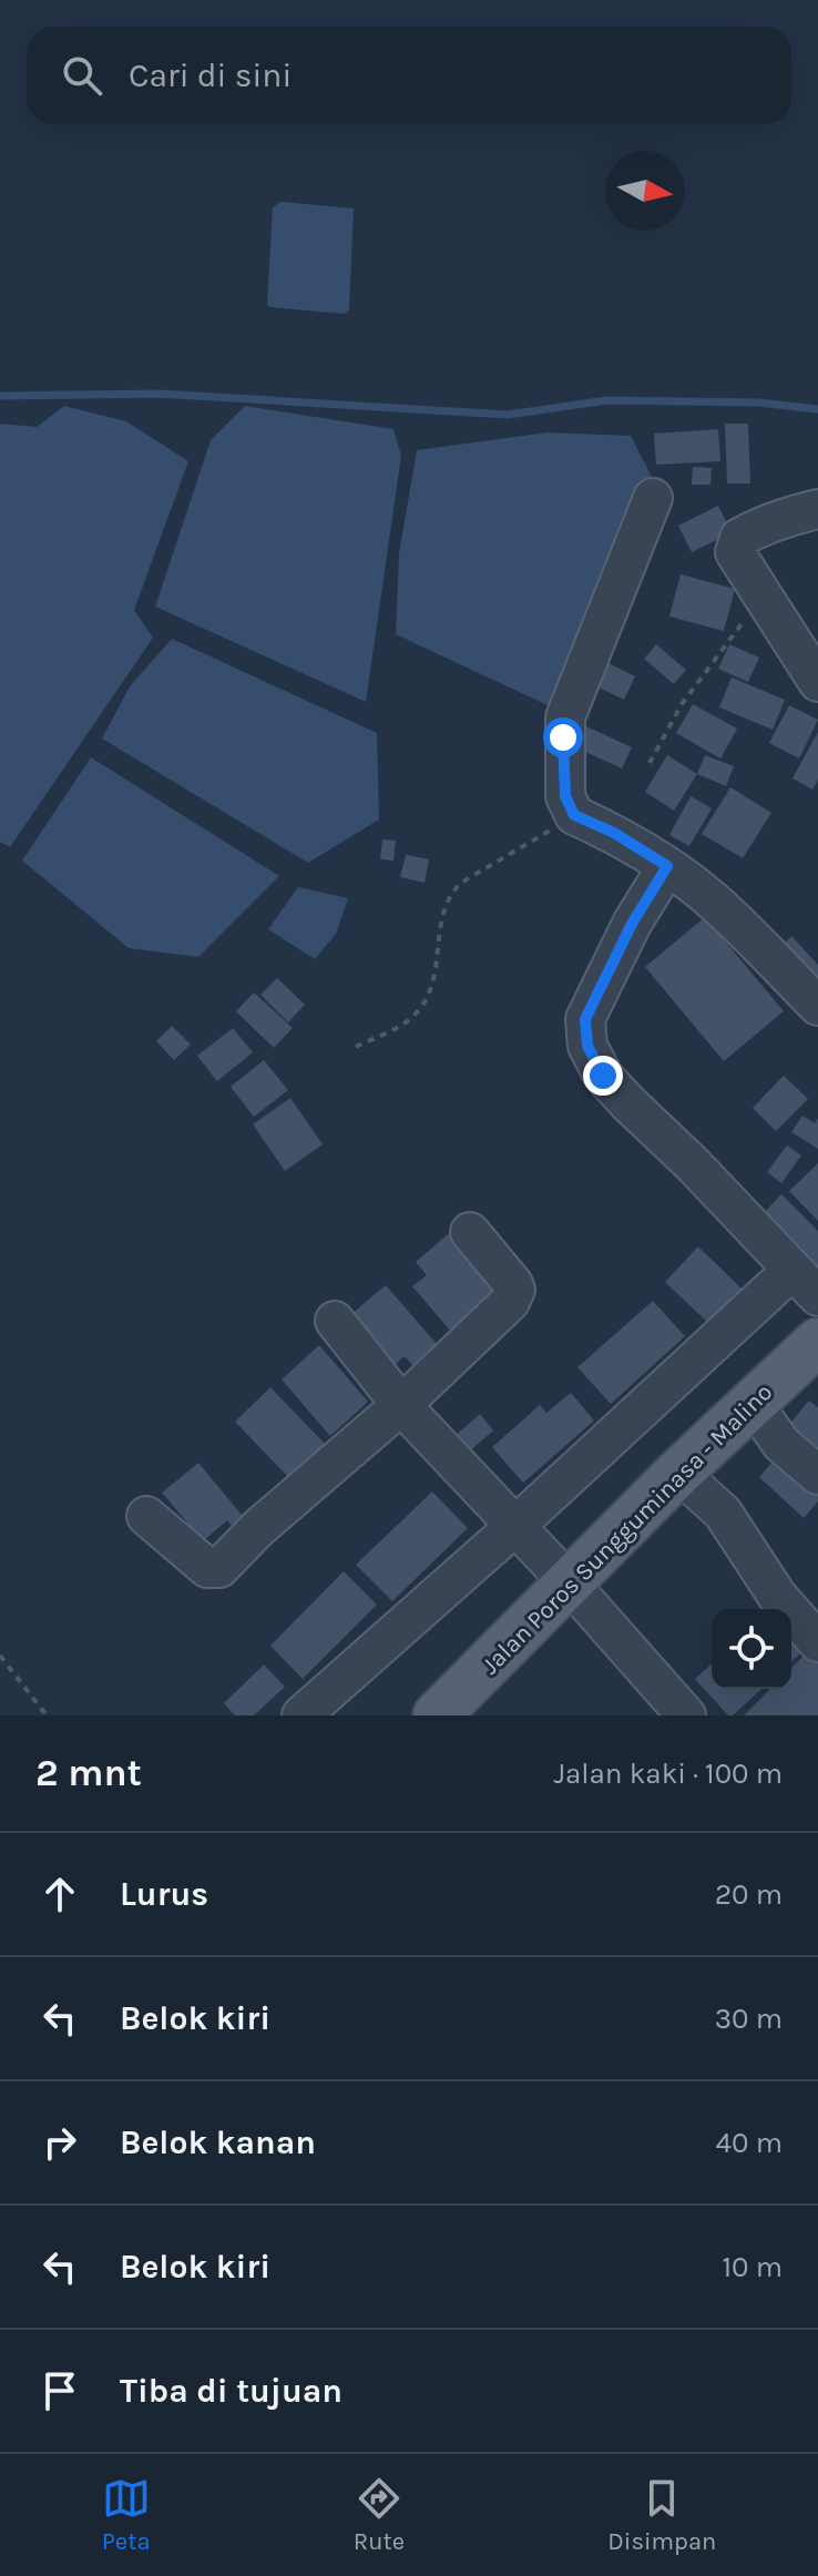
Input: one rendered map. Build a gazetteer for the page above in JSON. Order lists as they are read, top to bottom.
{
  "streets": {
    "main road": ["Jalan Poros Sungguminasa - Malino"]
  },
  "north": "right",
  "page": {
    "search": "Cari di sini",
    "heading": ["2 mnt", "Jalan kaki · 100 m"],
    "list": [
      ["Lurus", "20 m"],
      ["Belok kiri", "30 m"],
      ["Belok kanan", "40 m"],
      ["Belok kiri", "10 m"],
      "Tiba di tujuan"
    ],
    "nav": ["Peta", "Rute", "Disimpan"]
  }
}
